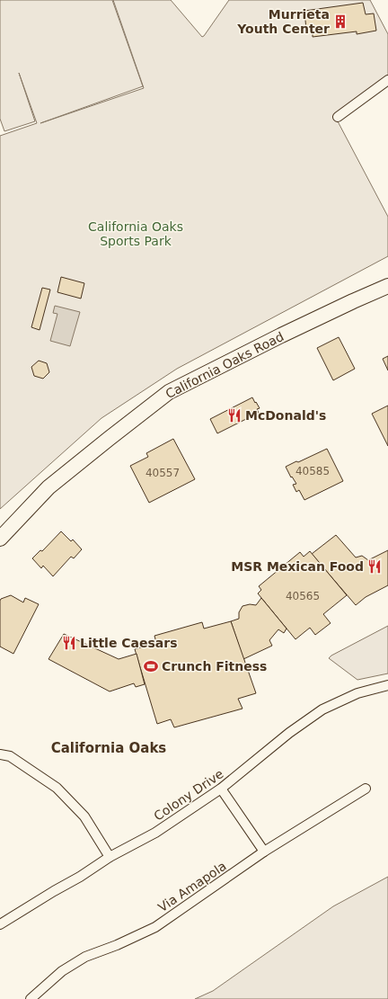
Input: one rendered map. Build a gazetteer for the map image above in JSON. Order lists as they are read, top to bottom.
{
  "streets": {
    "main road": ["California Oaks Road"],
    "street": ["Colony Drive", "Via Amapola"]
  },
  "districts": ["California Oaks"],
  "parks": ["California Oaks Sports Park"],
  "places": {
    "building": ["Murrieta Youth Center"],
    "restaurant": ["McDonald's", "MSR Mexican Food", "Little Caesars"],
    "sports": ["Crunch Fitness"]
  },
  "house_numbers": ["40585", "40557", "40565"]
}
